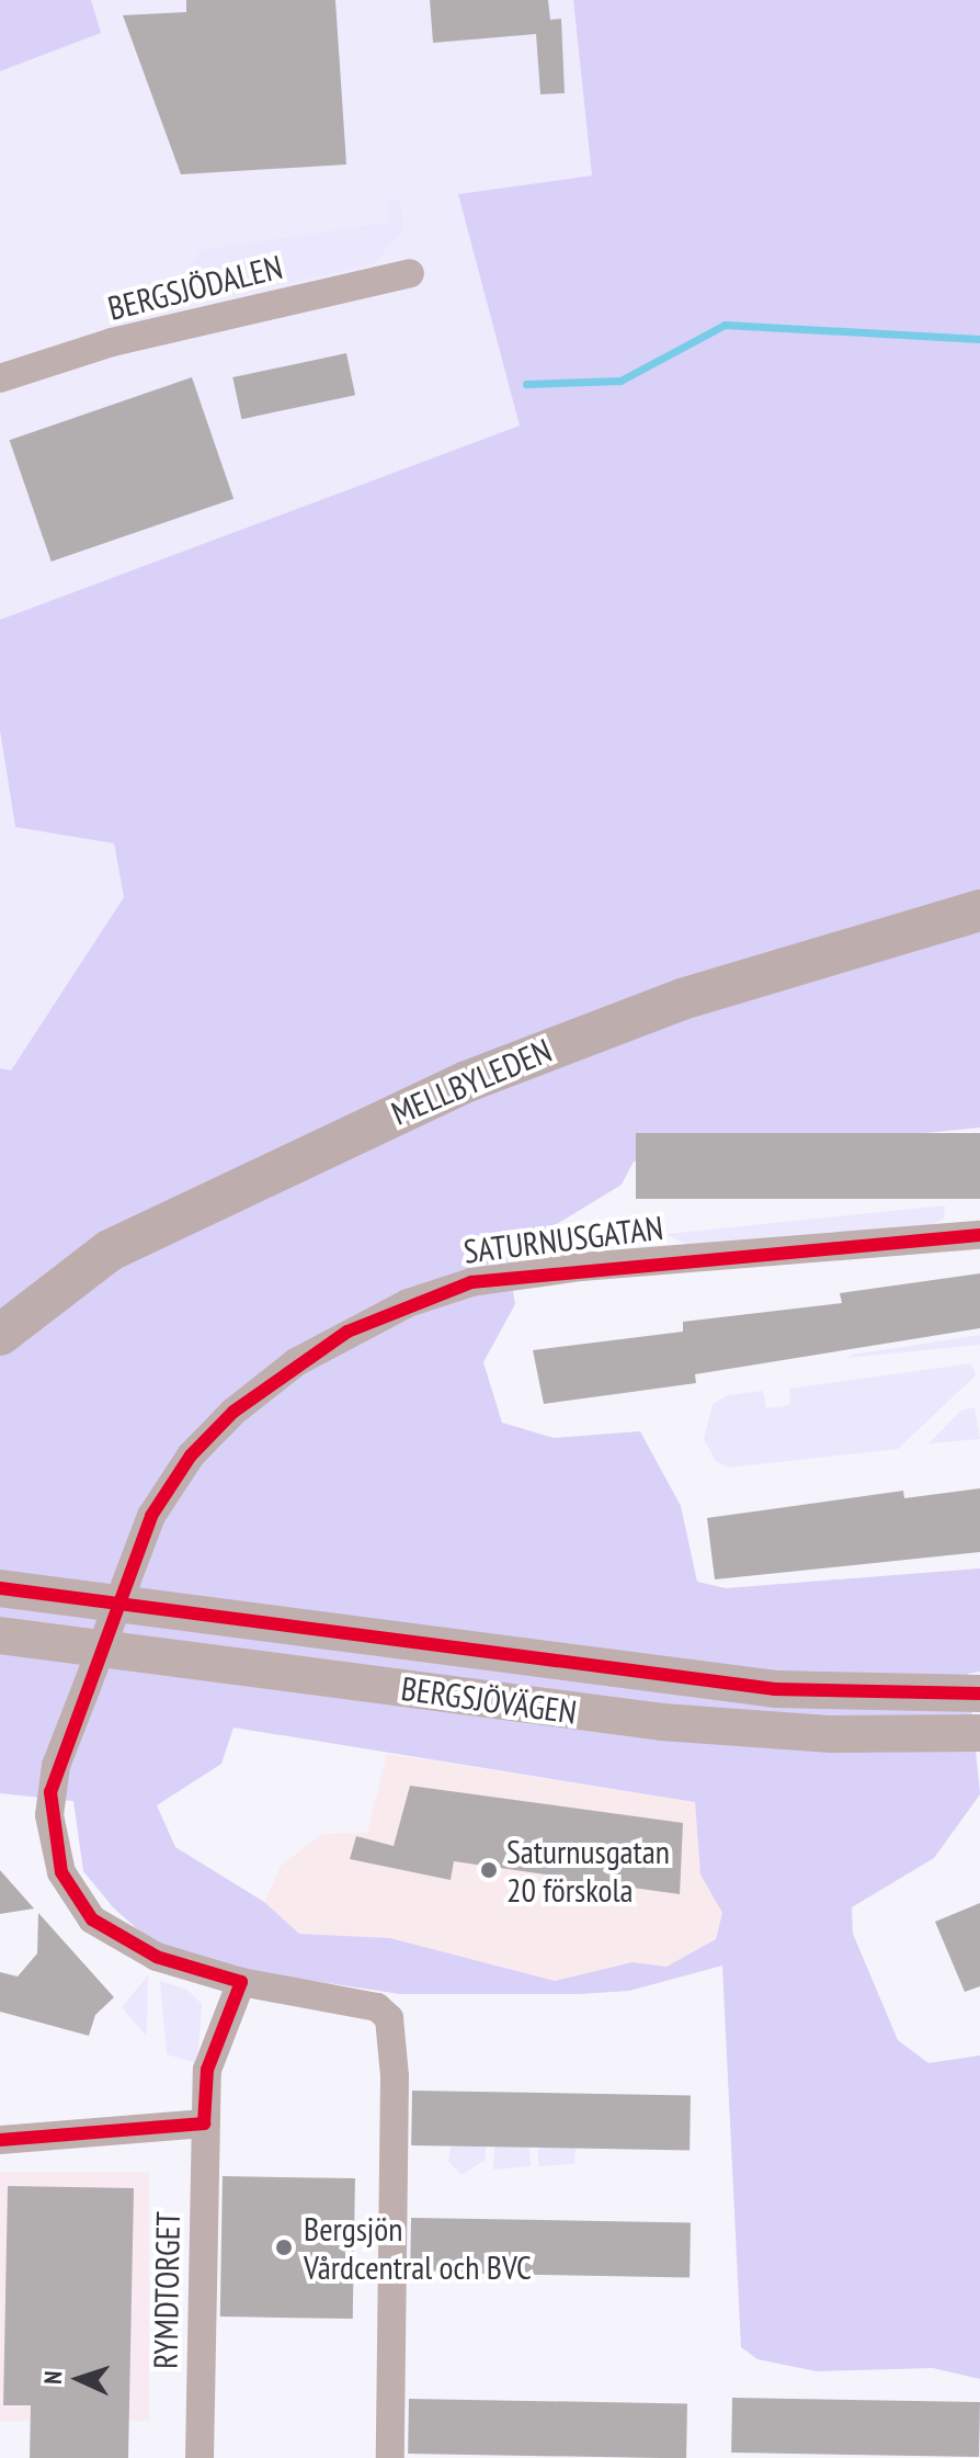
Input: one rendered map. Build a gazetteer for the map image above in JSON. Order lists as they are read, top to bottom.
{
  "streets": {
    "main road": ["MELLBYLEDEN"],
    "street": [
      "BERGSJÖDALEN",
      "SATURNUSGATAN",
      "BERGSJÖVÄGEN",
      "RYMDTORGET"
    ]
  },
  "crossings": [
    ["SATURNUSGATAN", "RYMDTORGET"]
  ],
  "places": ["Saturnusgatan 20 förskola", "Bergsjön Vårdcentral och BVC"],
  "north": "left"
}
